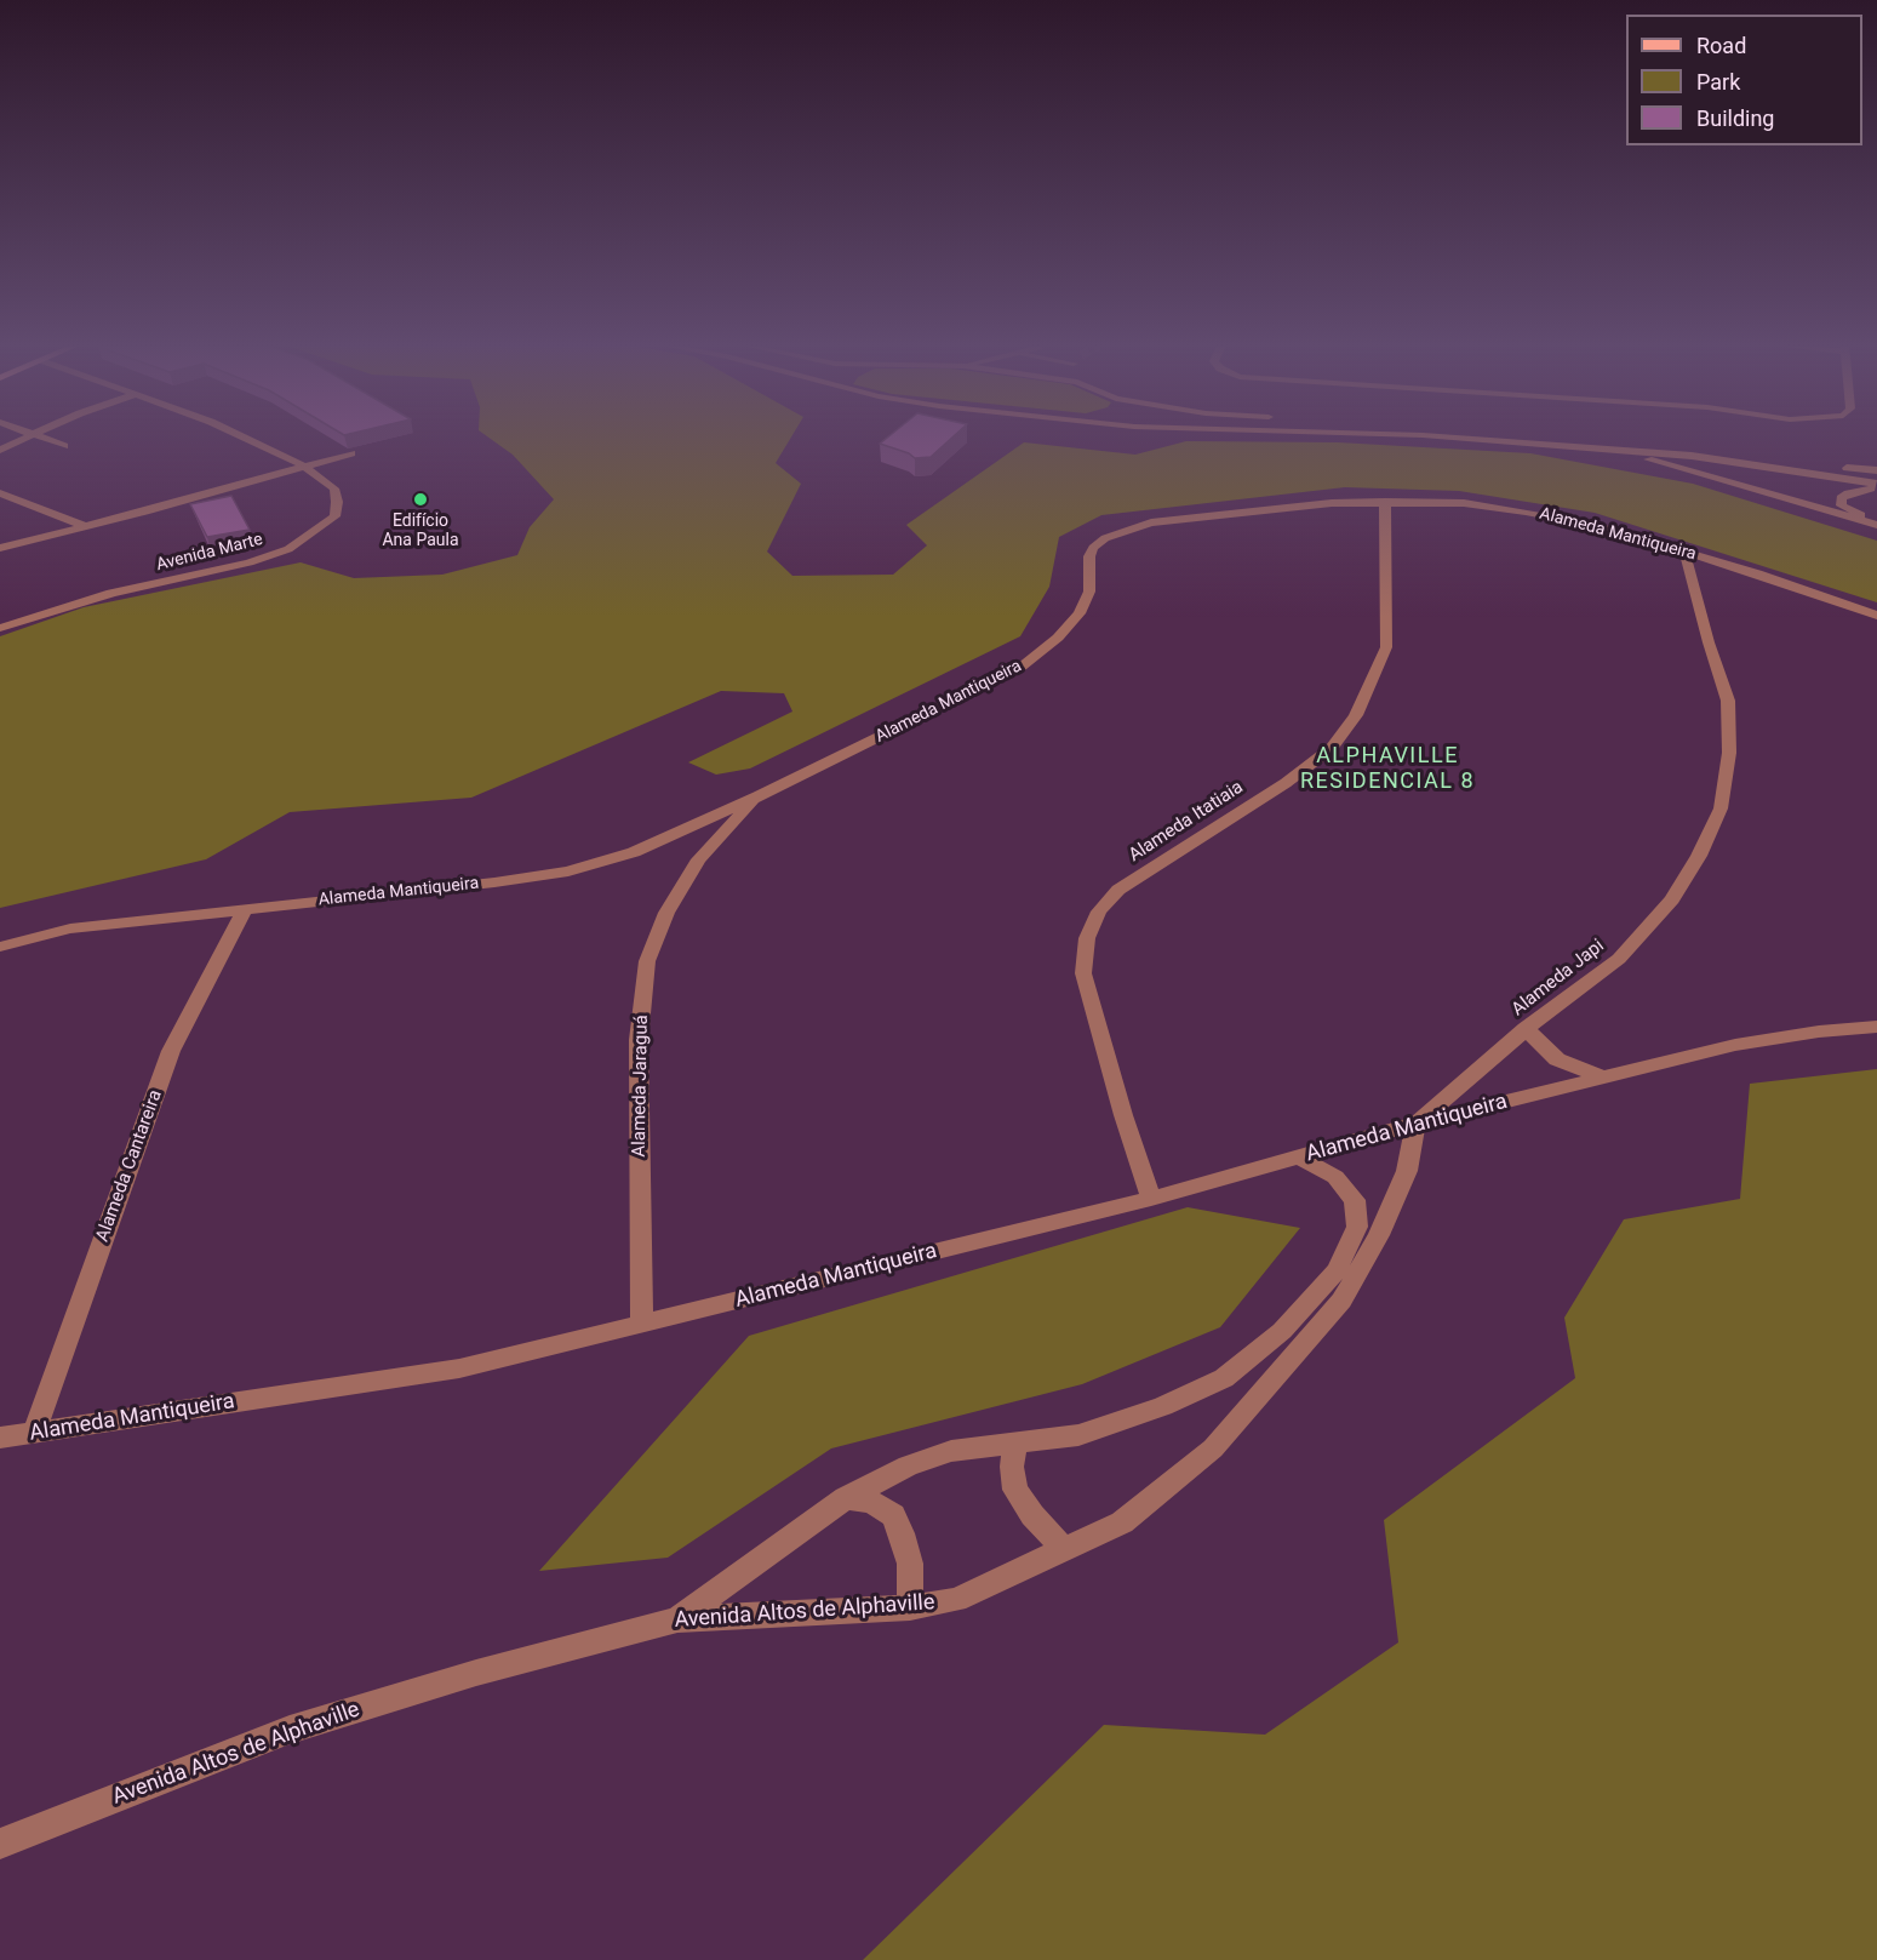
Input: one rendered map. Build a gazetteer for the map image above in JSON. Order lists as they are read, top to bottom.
{
  "streets": {
    "street": [
      "Alameda Mantiqueira",
      "Avenida Marte",
      "Alameda Itatiaia",
      "Alameda Japi",
      "Alameda Jaraguá",
      "Alameda Cantareira",
      "Avenida Altos de Alphaville"
    ]
  },
  "crossings": [
    ["Alameda Mantiqueira", "Alameda Itatiaia"],
    ["Alameda Mantiqueira", "Alameda Japi"],
    ["Alameda Mantiqueira", "Alameda Jaraguá"],
    ["Alameda Mantiqueira", "Alameda Cantareira"],
    ["Alameda Mantiqueira", "Avenida Altos de Alphaville"],
    ["Alameda Japi", "Avenida Altos de Alphaville"]
  ],
  "districts": ["ALPHAVILLE RESIDENCIAL 8"],
  "places": ["Edifício Ana Paula"],
  "legend": ["Road", "Park", "Building"]
}
